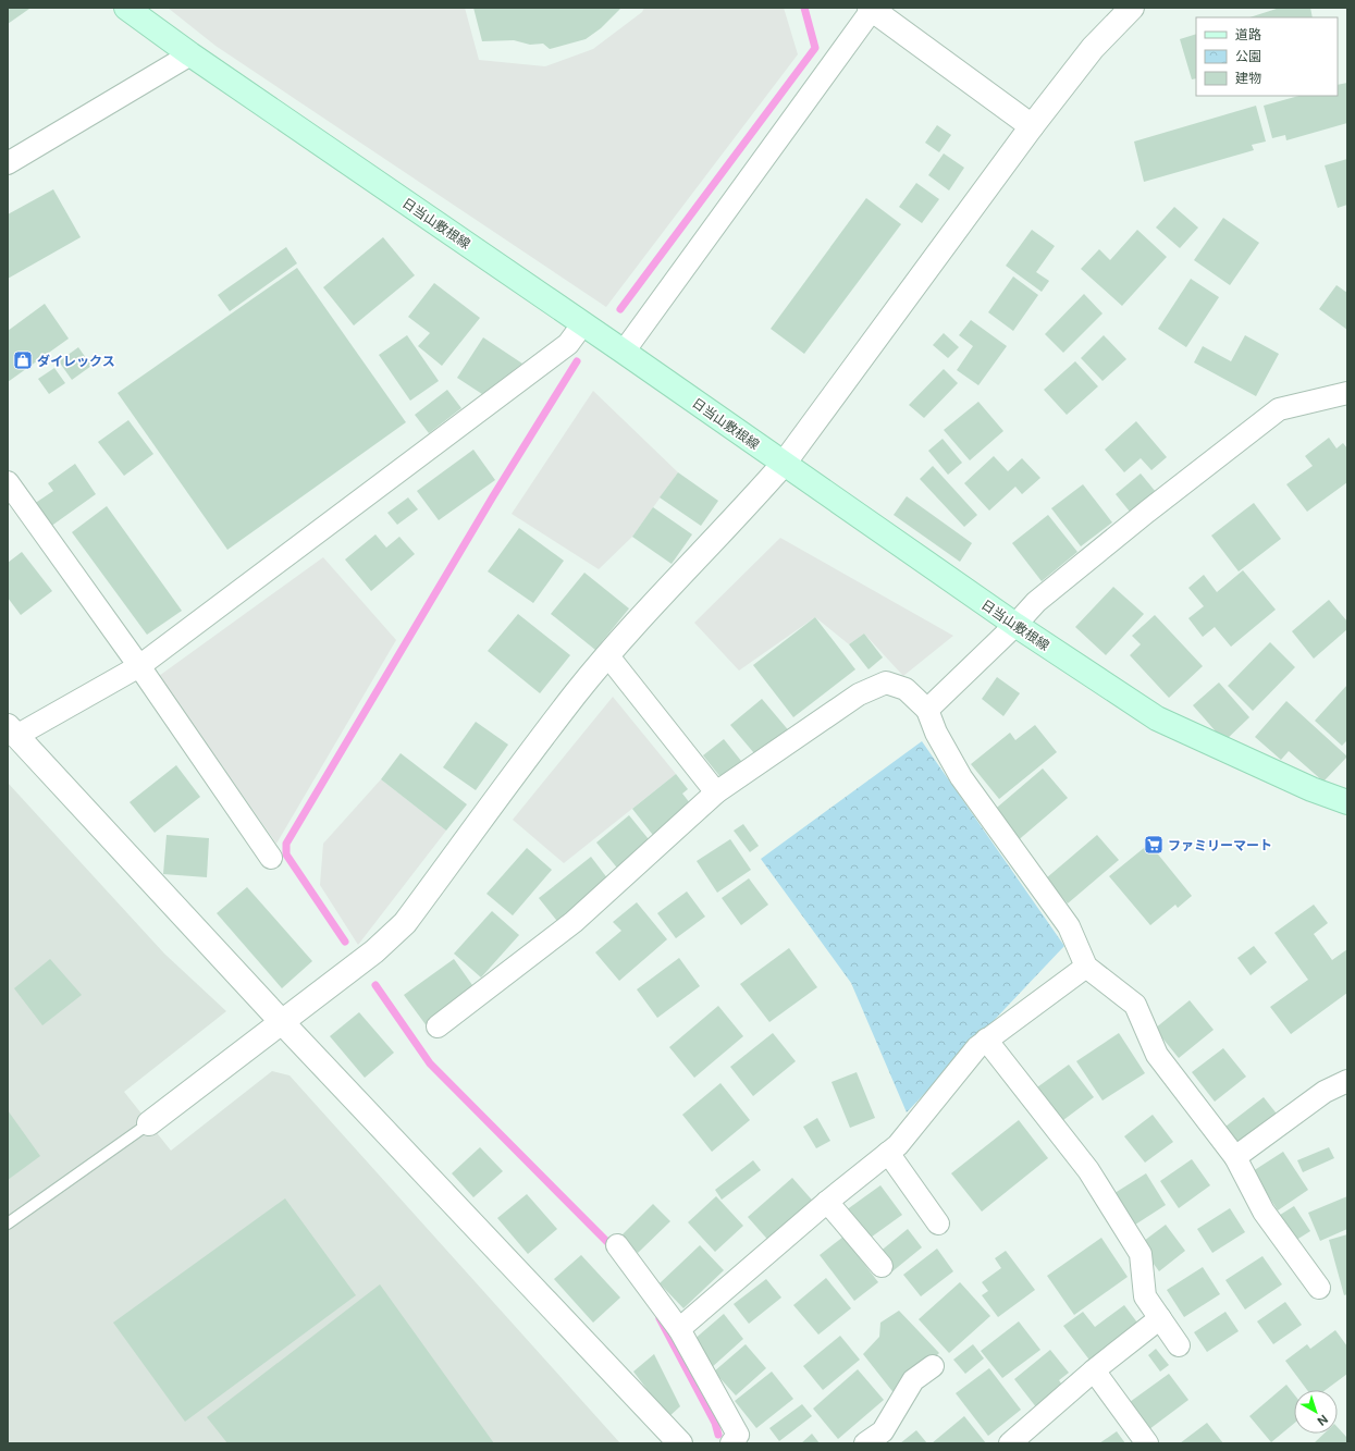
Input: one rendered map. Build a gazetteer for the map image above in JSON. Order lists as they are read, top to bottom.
{
  "streets": {
    "main road": ["日当山敷根線"]
  },
  "places": {
    "shop": ["ダイレックス"],
    "supermarket": ["ファミリーマート"]
  },
  "legend": ["道路", "公園", "建物"],
  "north": "bottom right"
}
